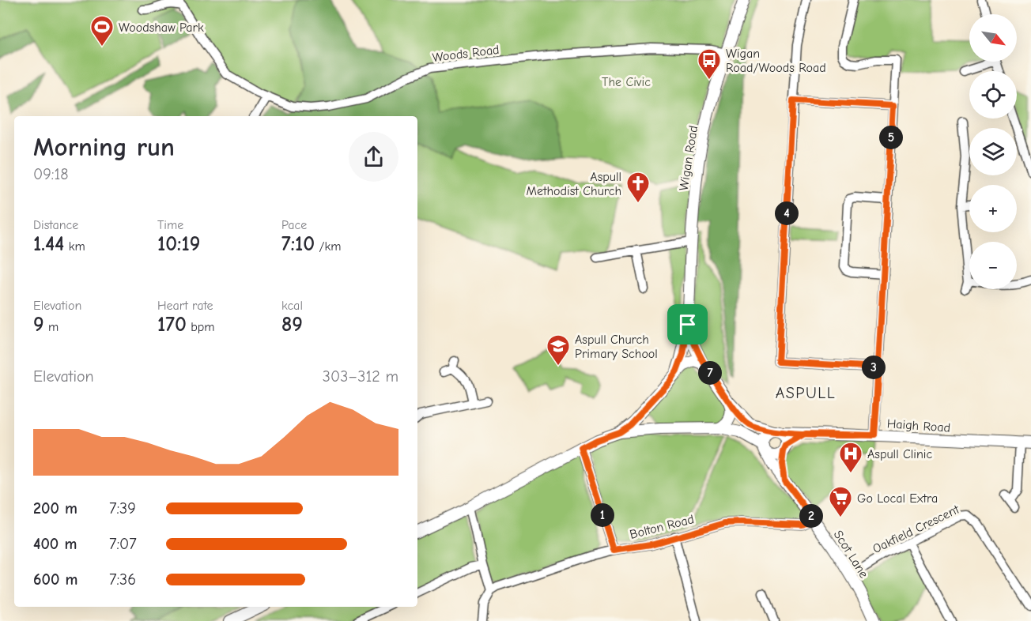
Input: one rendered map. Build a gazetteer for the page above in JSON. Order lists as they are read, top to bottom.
{
  "streets": {
    "main road": ["Wigan Road", "Haigh Road", "Scot Lane"],
    "street": ["Woods Road", "Bolton Road", "Oakfield Crescent"]
  },
  "crossings": [
    ["Woods Road", "Wigan Road"],
    ["Wigan Road", "Haigh Road"],
    ["Wigan Road", "Scot Lane"],
    ["Haigh Road", "Scot Lane"],
    ["Bolton Road", "Scot Lane"],
    ["Oakfield Crescent", "Scot Lane"]
  ],
  "districts": ["ASPULL"],
  "parks": ["The Civic"],
  "places": {
    "sports": ["Woodshaw Park"],
    "bus stop": ["Wigan Road/Woods Road"],
    "church": ["Aspull Methodist Church"],
    "school or university": ["Aspull Church Primary School"],
    "hospital": ["Aspull Clinic"],
    "supermarket": ["Go Local Extra"]
  },
  "north": "bottom right",
  "page": {
    "map_buttons": ["+", "−"],
    "heading": ["Morning run", "09:18"],
    "pins": [
      "5",
      "4",
      "3",
      "7",
      "1",
      "2"
    ],
    "stats": [
      ["Distance", "1.44 km"],
      ["Time", "10:19"],
      ["Pace", "7:10 /km"],
      ["Elevation", "9 m"],
      ["Heart rate", "170 bpm"],
      ["kcal", "89"]
    ],
    "chart": ["Elevation", "303–312 m"],
    "list": [
      {
        "name": "200 m",
        "note": "7:39"
      },
      {
        "name": "400 m",
        "note": "7:07"
      },
      {
        "name": "600 m",
        "note": "7:36"
      }
    ]
  }
}
